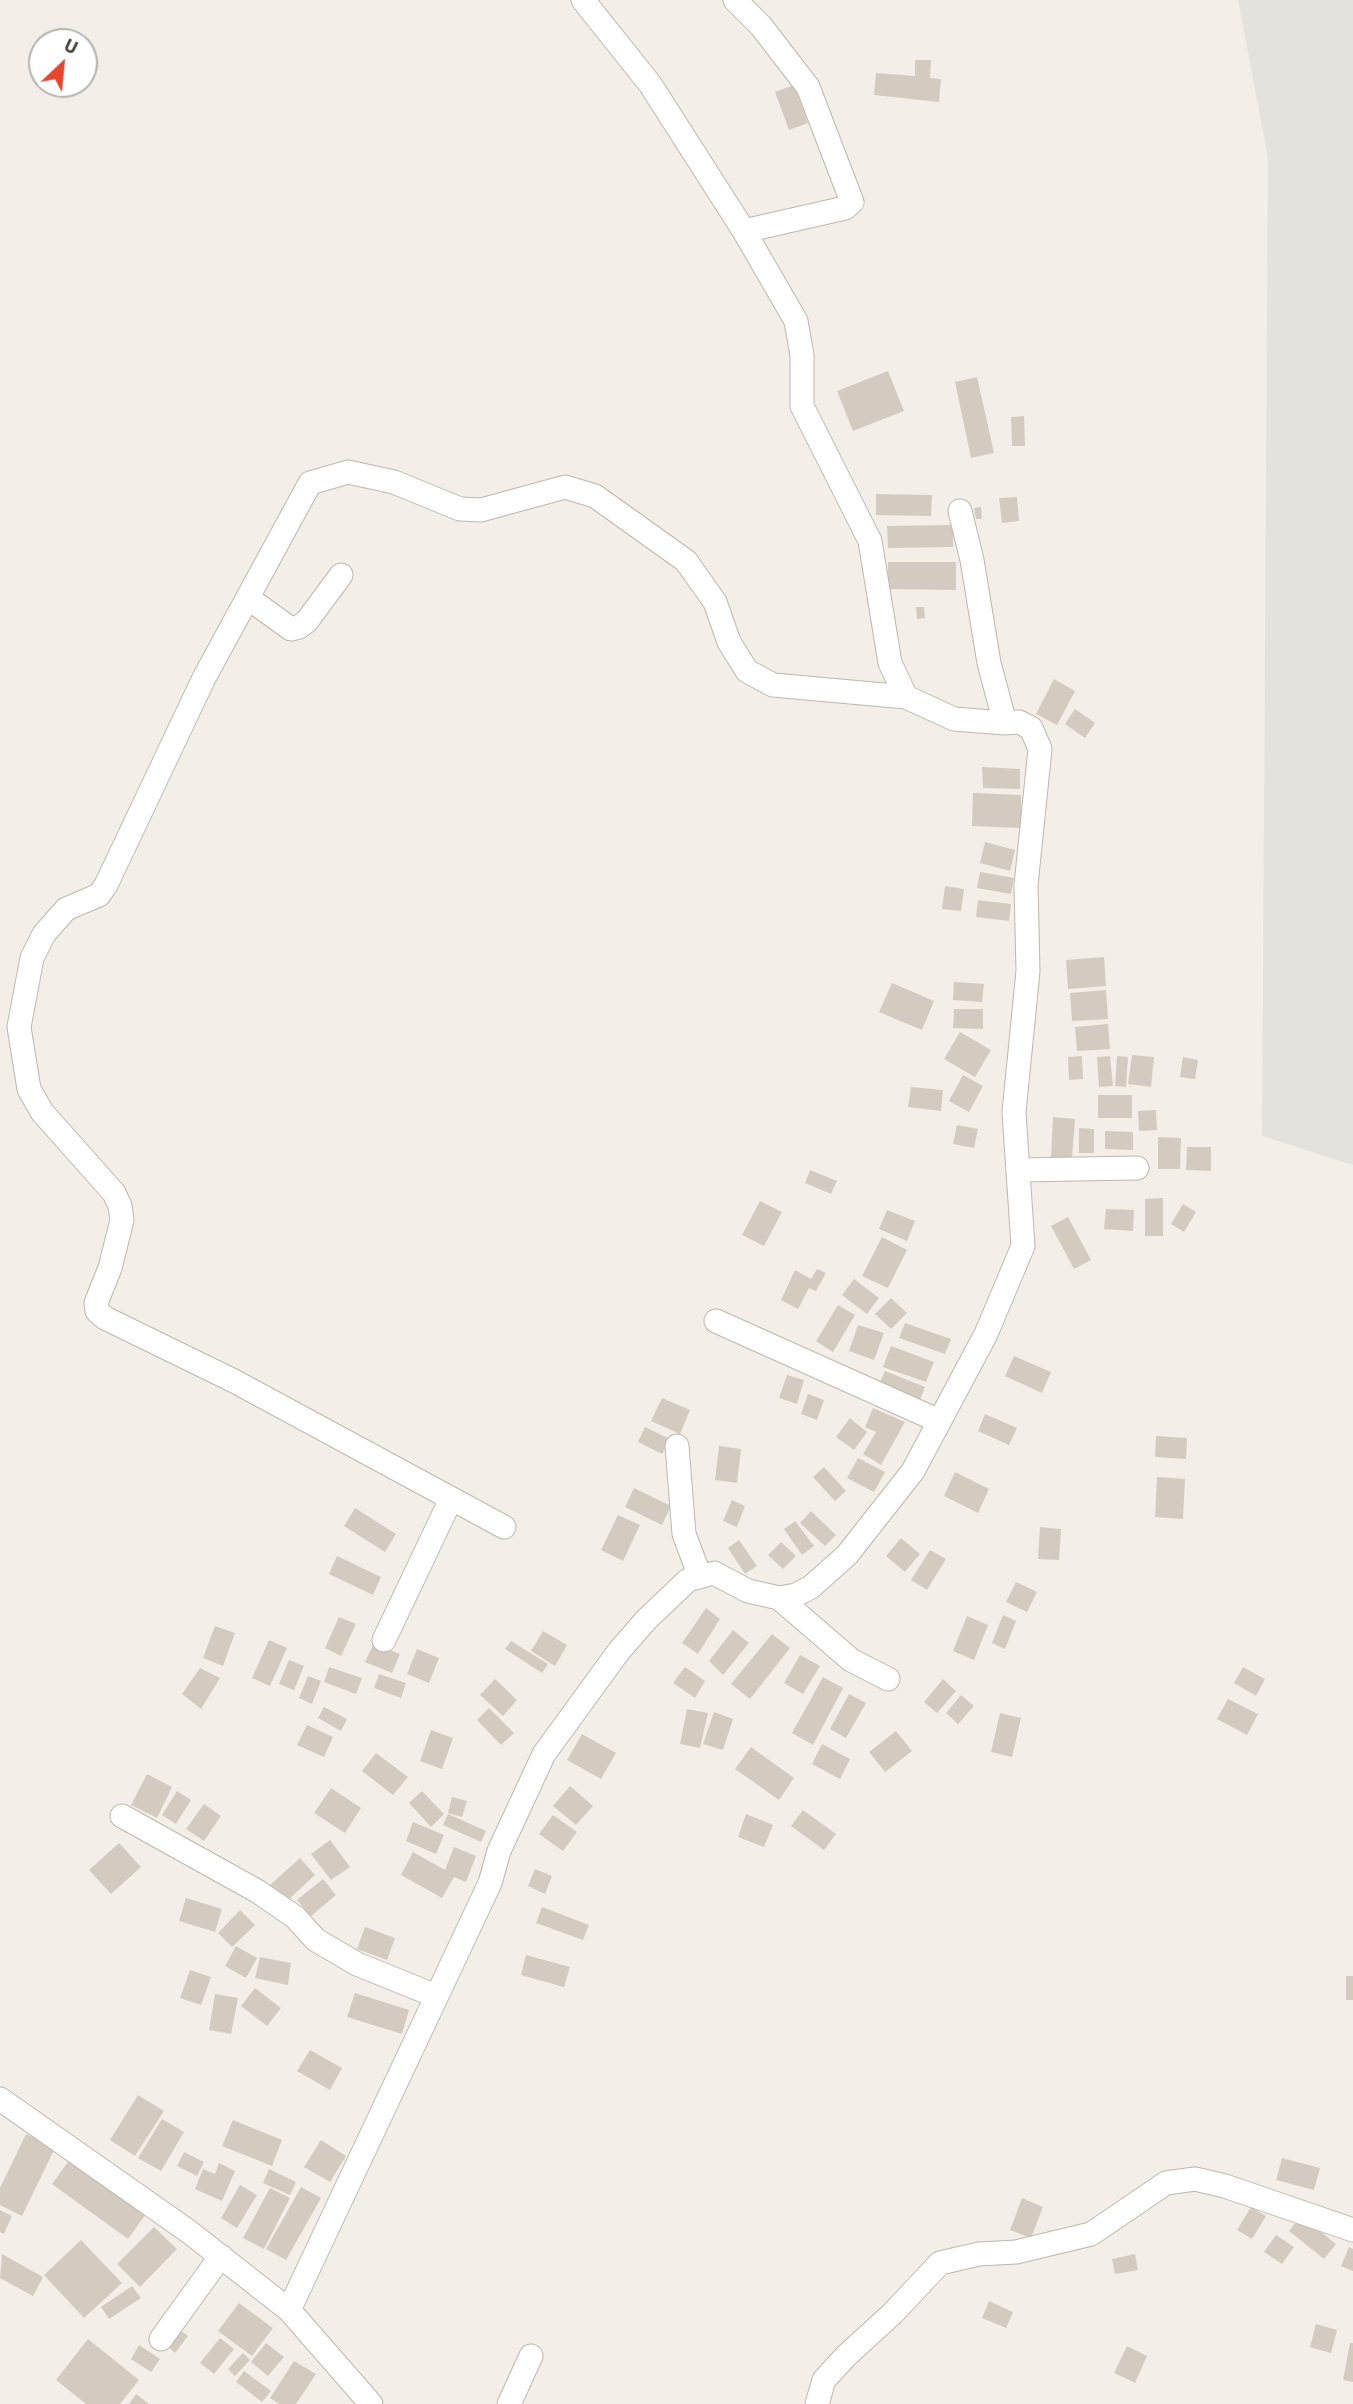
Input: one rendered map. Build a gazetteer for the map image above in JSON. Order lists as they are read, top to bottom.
{
  "north": "top right"
}
